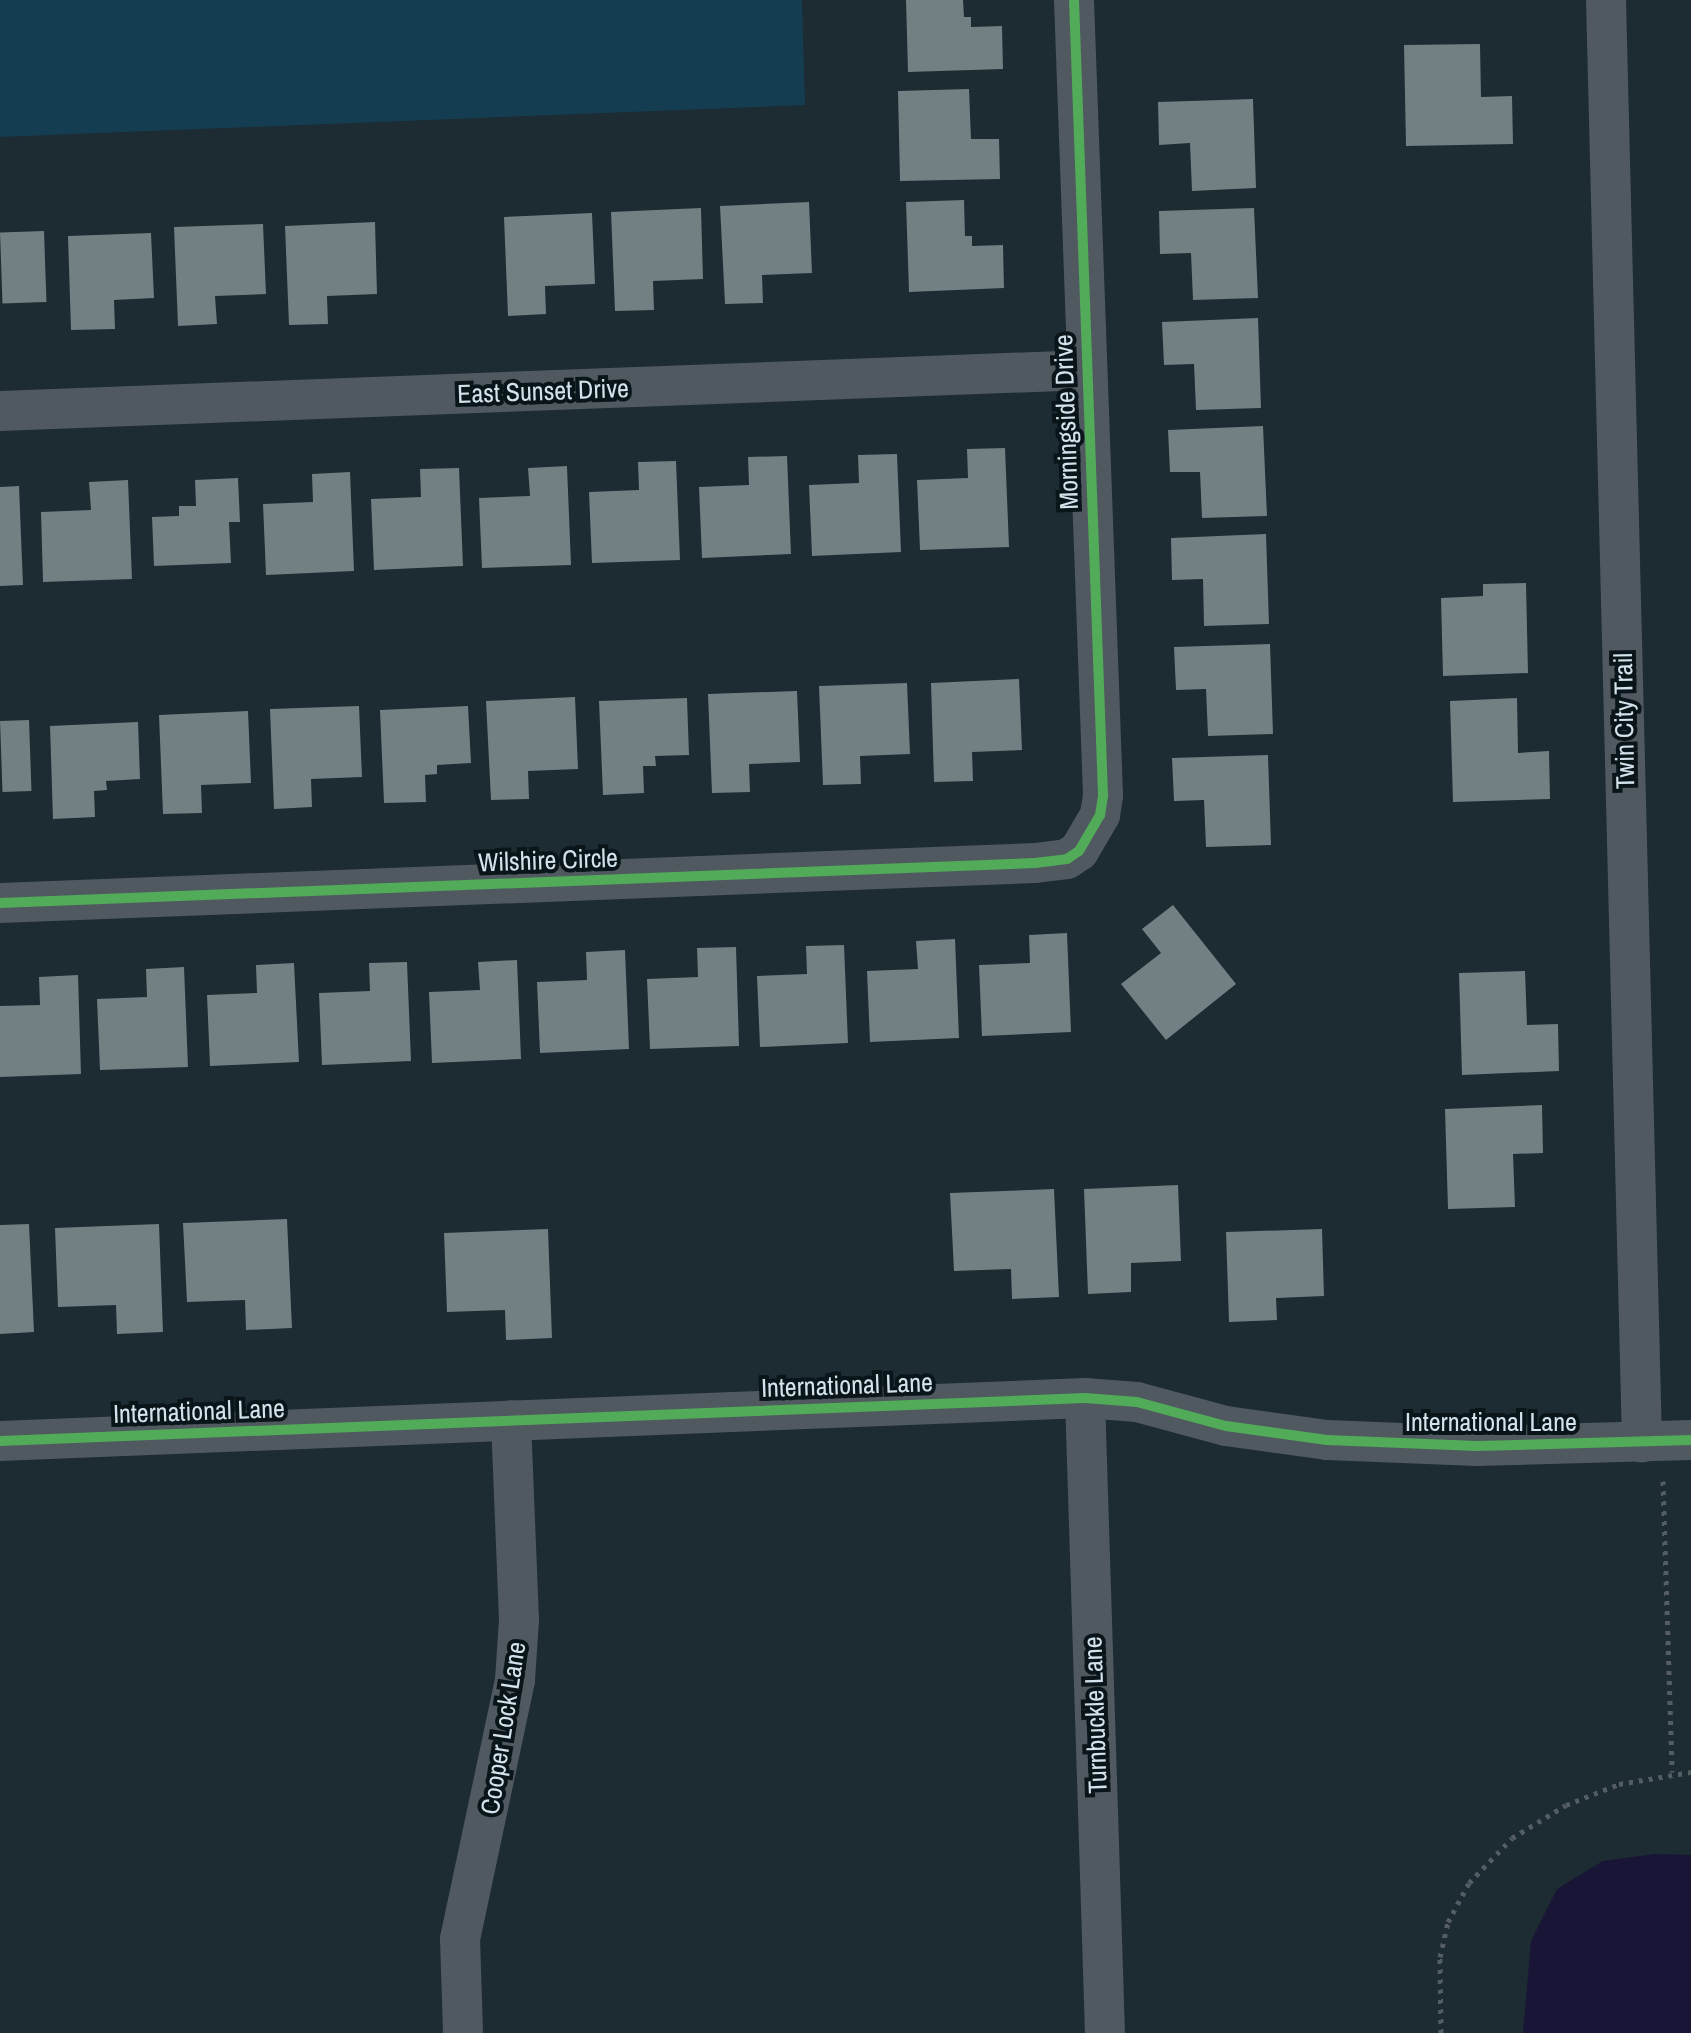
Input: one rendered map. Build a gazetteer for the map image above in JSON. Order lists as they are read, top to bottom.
{
  "streets": {
    "street": [
      "East Sunset Drive",
      "Morningside Drive",
      "Twin City Trail",
      "Wilshire Circle",
      "International Lane",
      "Turnbuckle Lane",
      "Cooper Lock Lane"
    ]
  },
  "crossings": [
    ["East Sunset Drive", "Morningside Drive"],
    ["Morningside Drive", "Wilshire Circle"],
    ["Twin City Trail", "International Lane"],
    ["International Lane", "Turnbuckle Lane"],
    ["International Lane", "Cooper Lock Lane"]
  ]
}
